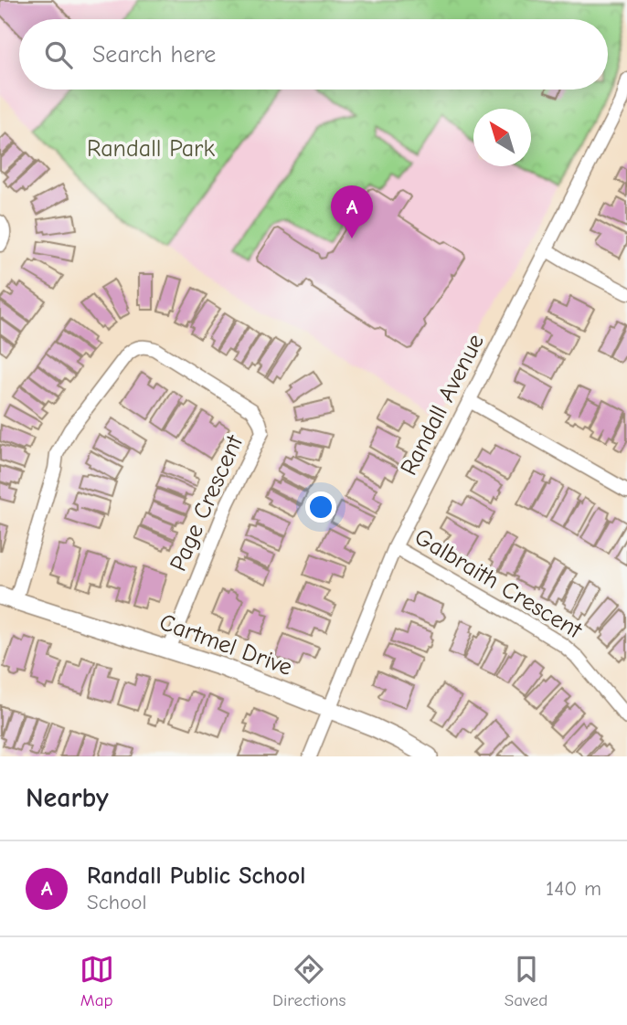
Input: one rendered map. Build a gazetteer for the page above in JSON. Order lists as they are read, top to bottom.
{
  "streets": {
    "street": [
      "Randall Avenue",
      "Page Crescent",
      "Galbraith Crescent",
      "Cartmel Drive"
    ]
  },
  "crossings": [
    ["Randall Avenue", "Galbraith Crescent"],
    ["Randall Avenue", "Cartmel Drive"],
    ["Page Crescent", "Cartmel Drive"]
  ],
  "parks": ["Randall Park"],
  "north": "top left",
  "page": {
    "search": "Search here",
    "pins": "A",
    "heading": "Nearby",
    "list": [
      {
        "mark": "A",
        "name": "Randall Public School",
        "note": "School",
        "value": "140 m"
      }
    ],
    "nav": ["Map", "Directions", "Saved"]
  }
}
